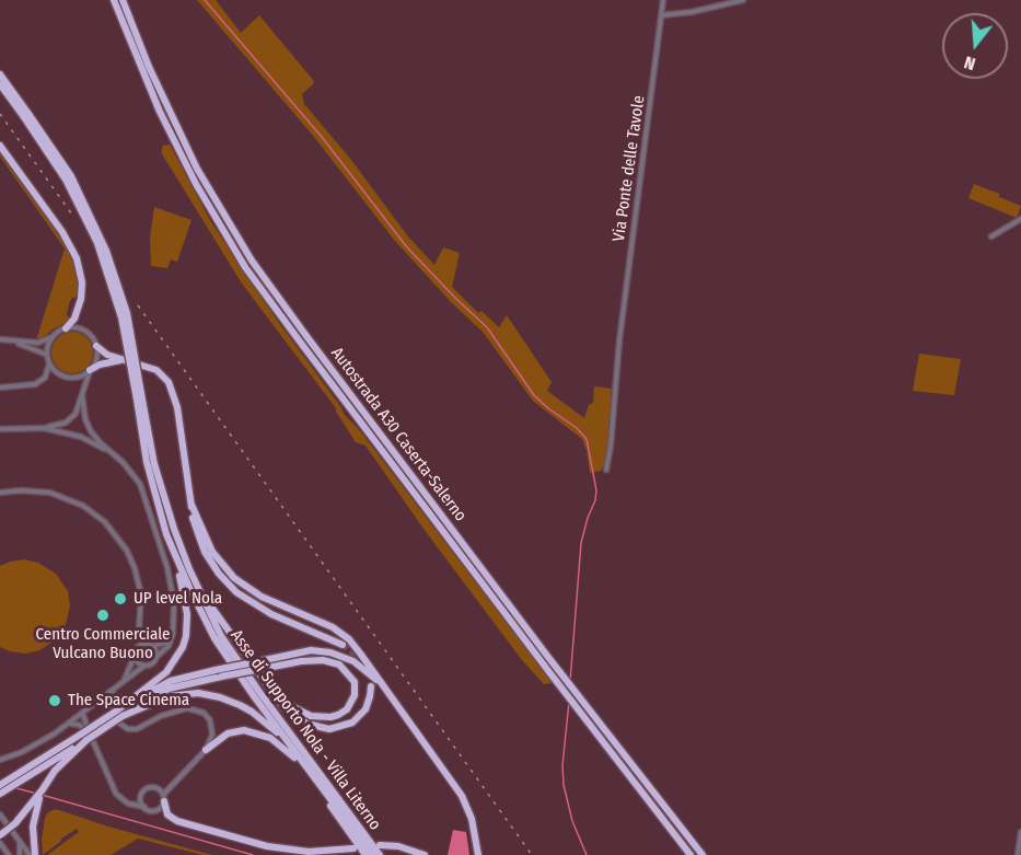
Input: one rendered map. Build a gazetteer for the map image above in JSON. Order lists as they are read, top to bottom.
{
  "streets": {
    "highway": ["Autostrada A30 Caserta-Salerno", "Asse di Supporto Nola - Villa Literno"],
    "street": ["Via Ponte delle Tavole"]
  },
  "places": ["UP level Nola", "Centro Commerciale Vulcano Buono", "The Space Cinema"],
  "north": "bottom"
}
